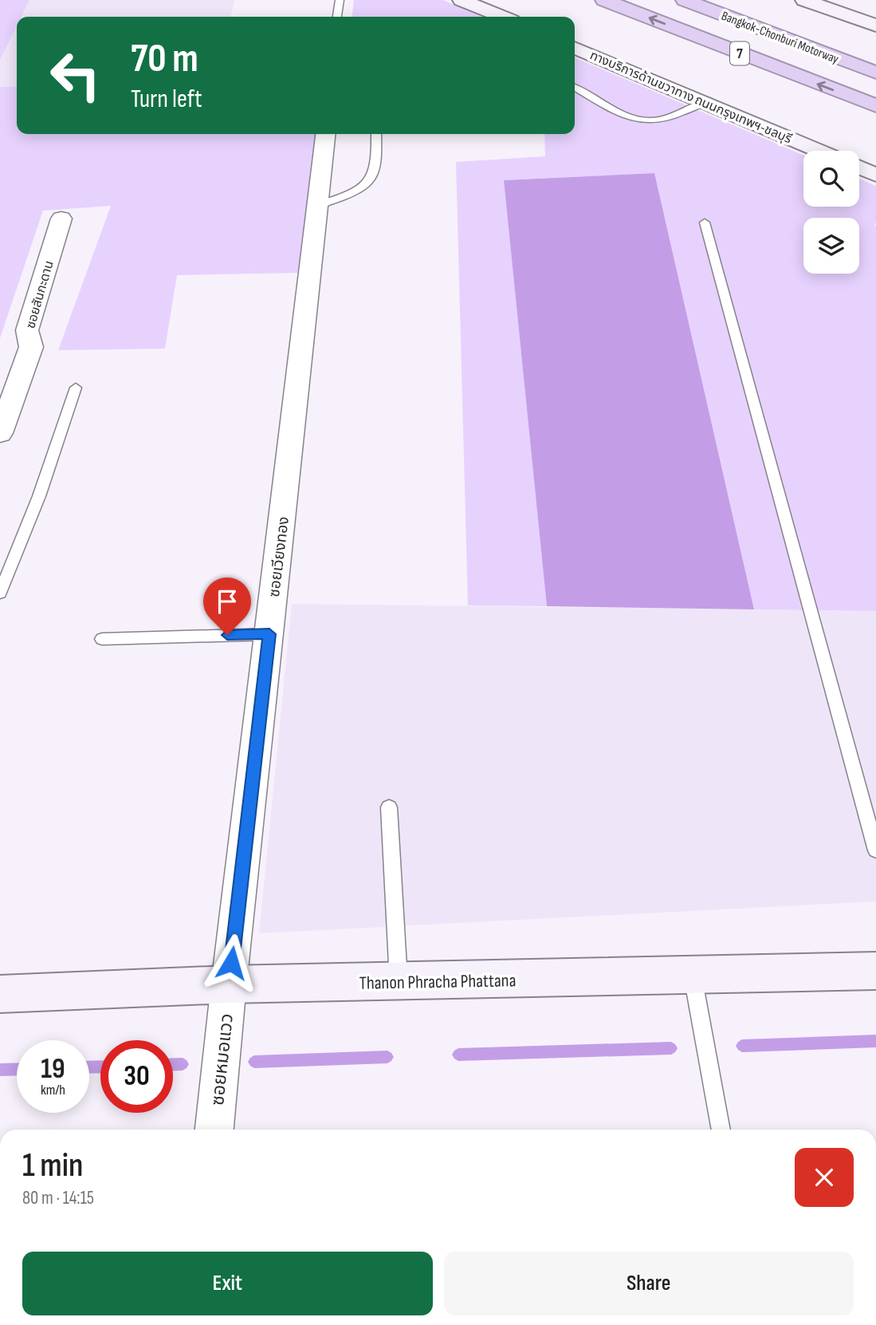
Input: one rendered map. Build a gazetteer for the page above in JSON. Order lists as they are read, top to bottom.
{
  "streets": {
    "highway": ["Bangkok-Chonburi Motorway", "7"],
    "main road": ["ทางบริการด้านขวาทาง ถนนกรุงเทพฯ-ชลบุรี", "Thanon Phracha Phattana"],
    "street": ["ซอยสันกะดาน", "ซอยเวียงทอง", "ซอยหมอแวว"]
  },
  "crossings": [
    ["ซอยเวียงทอง", "Thanon Phracha Phattana"],
    ["ซอยเวียงทอง", "ซอยหมอแวว"],
    ["Thanon Phracha Phattana", "ซอยหมอแวว"]
  ],
  "page": {
    "turn": ["70 m", "Turn left"],
    "speed": "19 km/h",
    "limit": "30",
    "heading": ["1 min", "80 m · 14:15"],
    "buttons": ["Exit", "Share"]
  }
}
